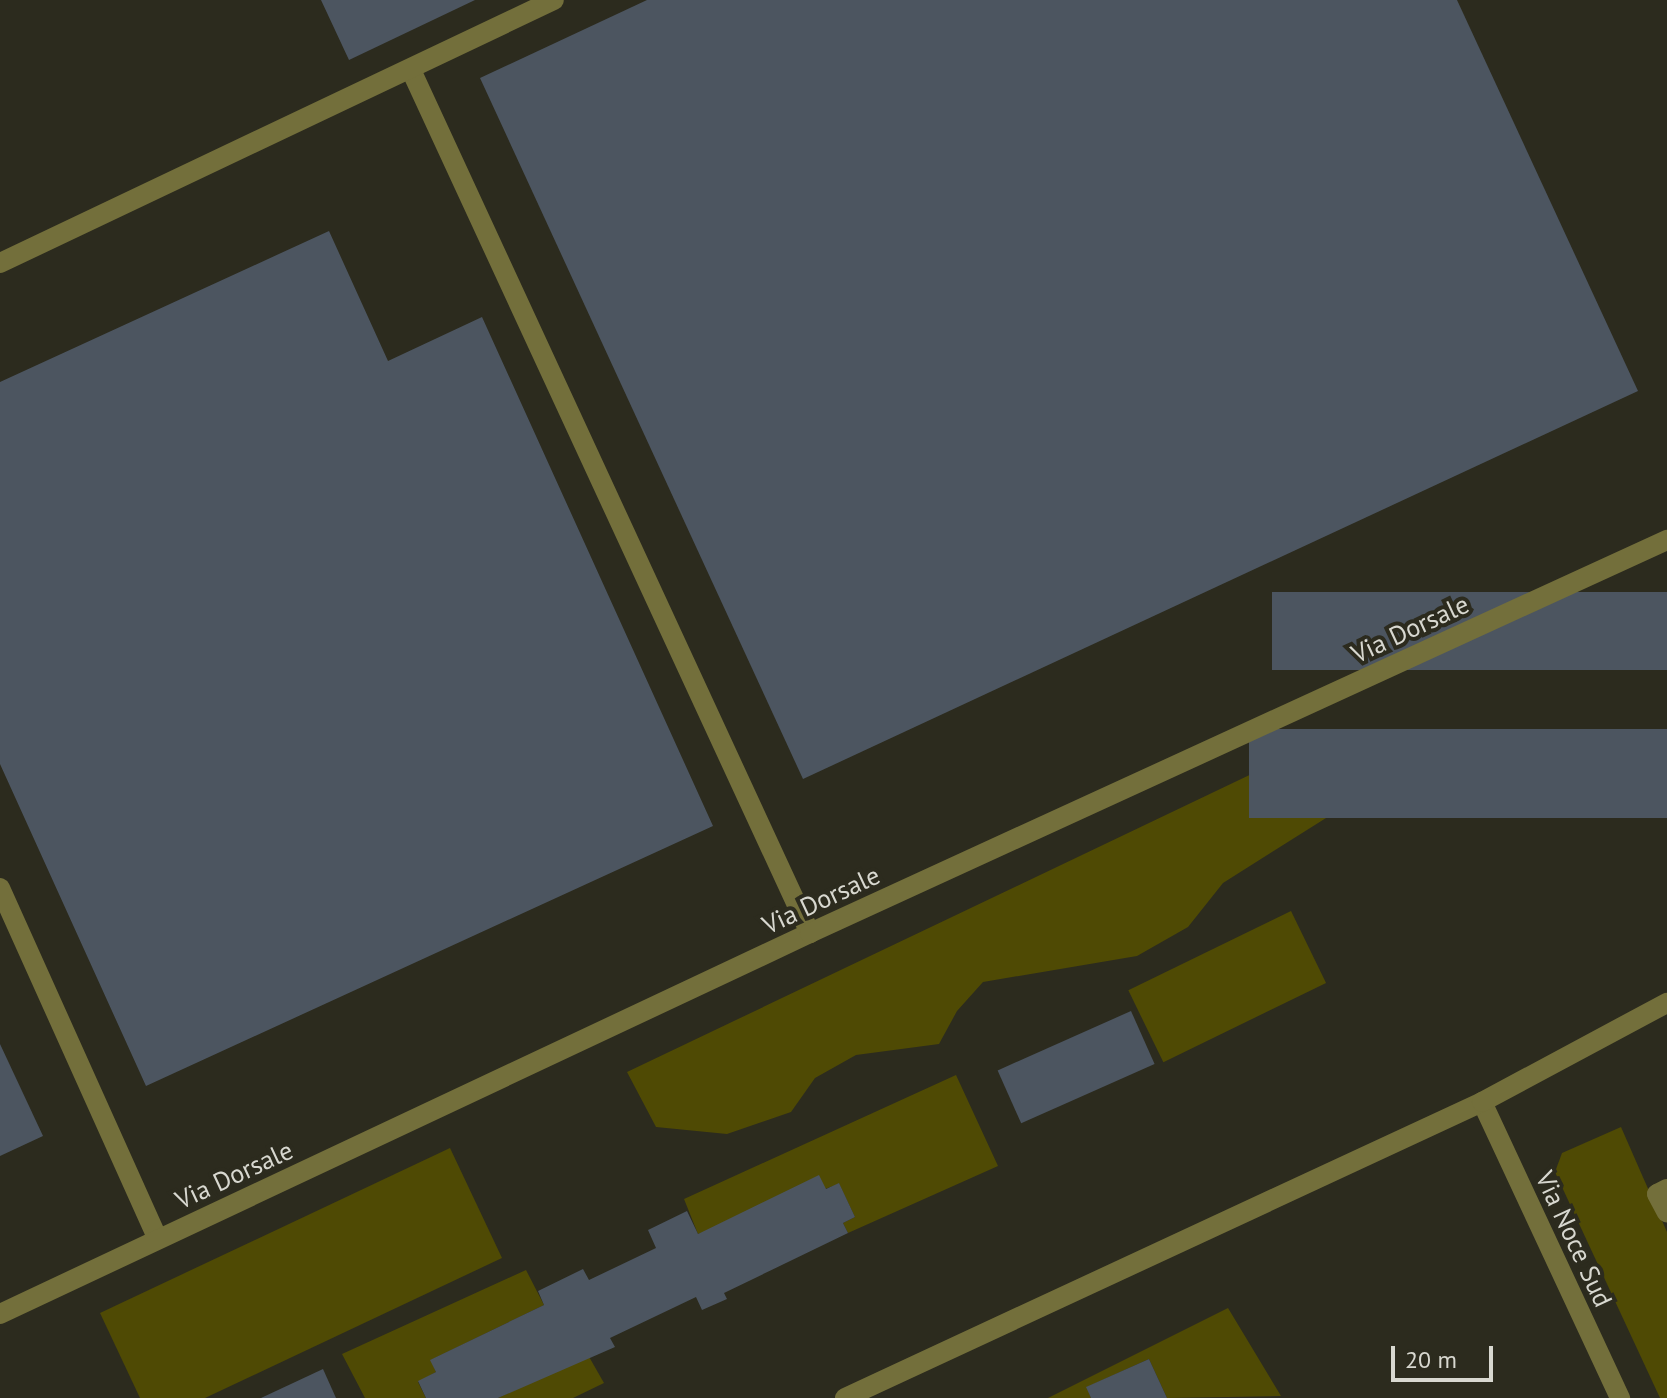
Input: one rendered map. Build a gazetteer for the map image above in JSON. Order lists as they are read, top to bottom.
{
  "streets": {
    "street": ["Via Dorsale", "Via Noce Sud"]
  },
  "scale_bar": "20 m"
}
